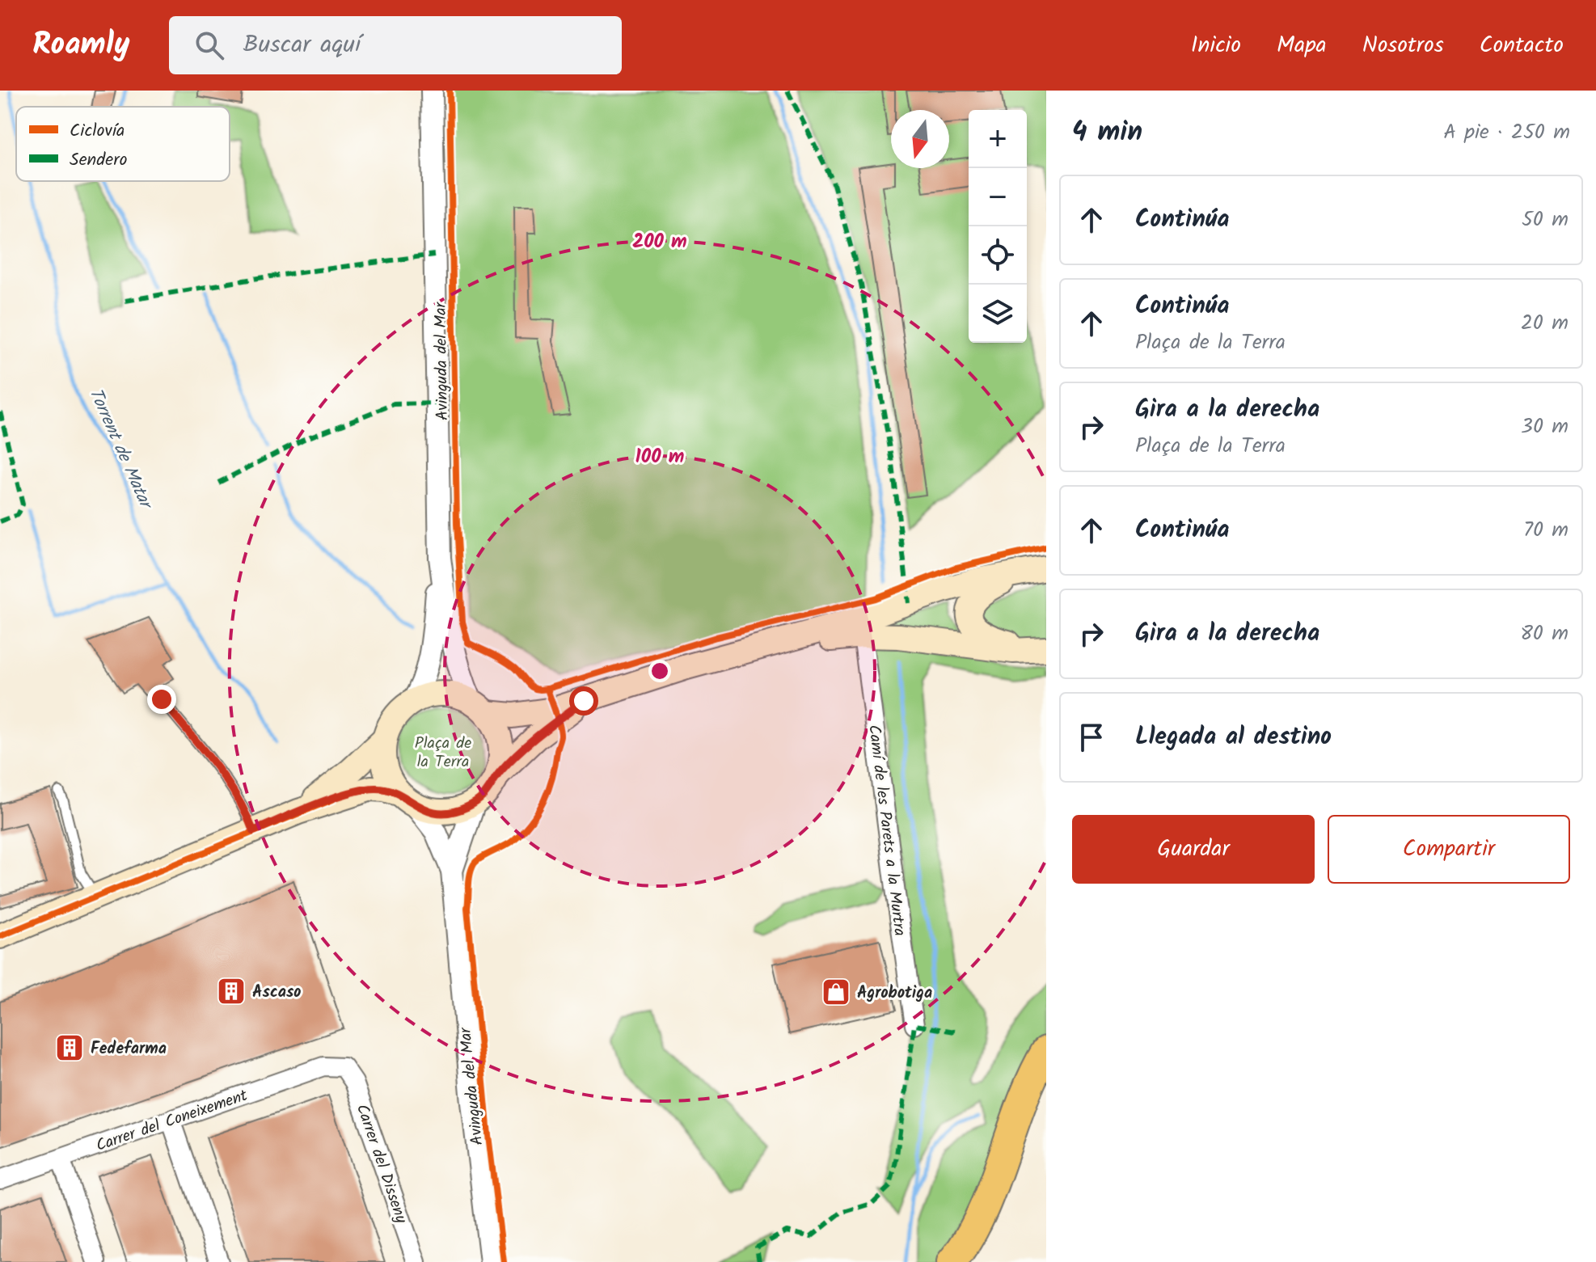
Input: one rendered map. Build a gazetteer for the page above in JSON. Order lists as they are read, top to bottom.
{
  "streets": {
    "street": [
      "Avinguda del Mar",
      "Camí de les Parets a la Murtra",
      "Carrer del Coneixement",
      "Carrer del Disseny"
    ]
  },
  "crossings": [
    ["Carrer del Coneixement", "Carrer del Disseny"]
  ],
  "water": ["Torrent de Matar"],
  "parks": ["Plaça de la Terra"],
  "places": {
    "building": ["Ascaso", "Fedefarma"],
    "shop": ["Agrobotiga"]
  },
  "legend": ["Ciclovía", "Sendero"],
  "north": "bottom",
  "page": {
    "header": "Roamly",
    "search": "Buscar aquí",
    "nav": [
      "Inicio",
      "Mapa",
      "Nosotros",
      "Contacto"
    ],
    "heading": ["4 min", "A pie · 250 m"],
    "map_buttons": ["+", "−"],
    "list": [
      ["Continúa", "50 m"],
      ["Continúa", "Plaça de la Terra", "20 m"],
      ["Gira a la derecha", "Plaça de la Terra", "30 m"],
      ["Continúa", "70 m"],
      ["Gira a la derecha", "80 m"],
      "Llegada al destino"
    ],
    "buttons": ["Guardar", "Compartir"]
  },
  "rings": ["200 m", "100 m"]
}
